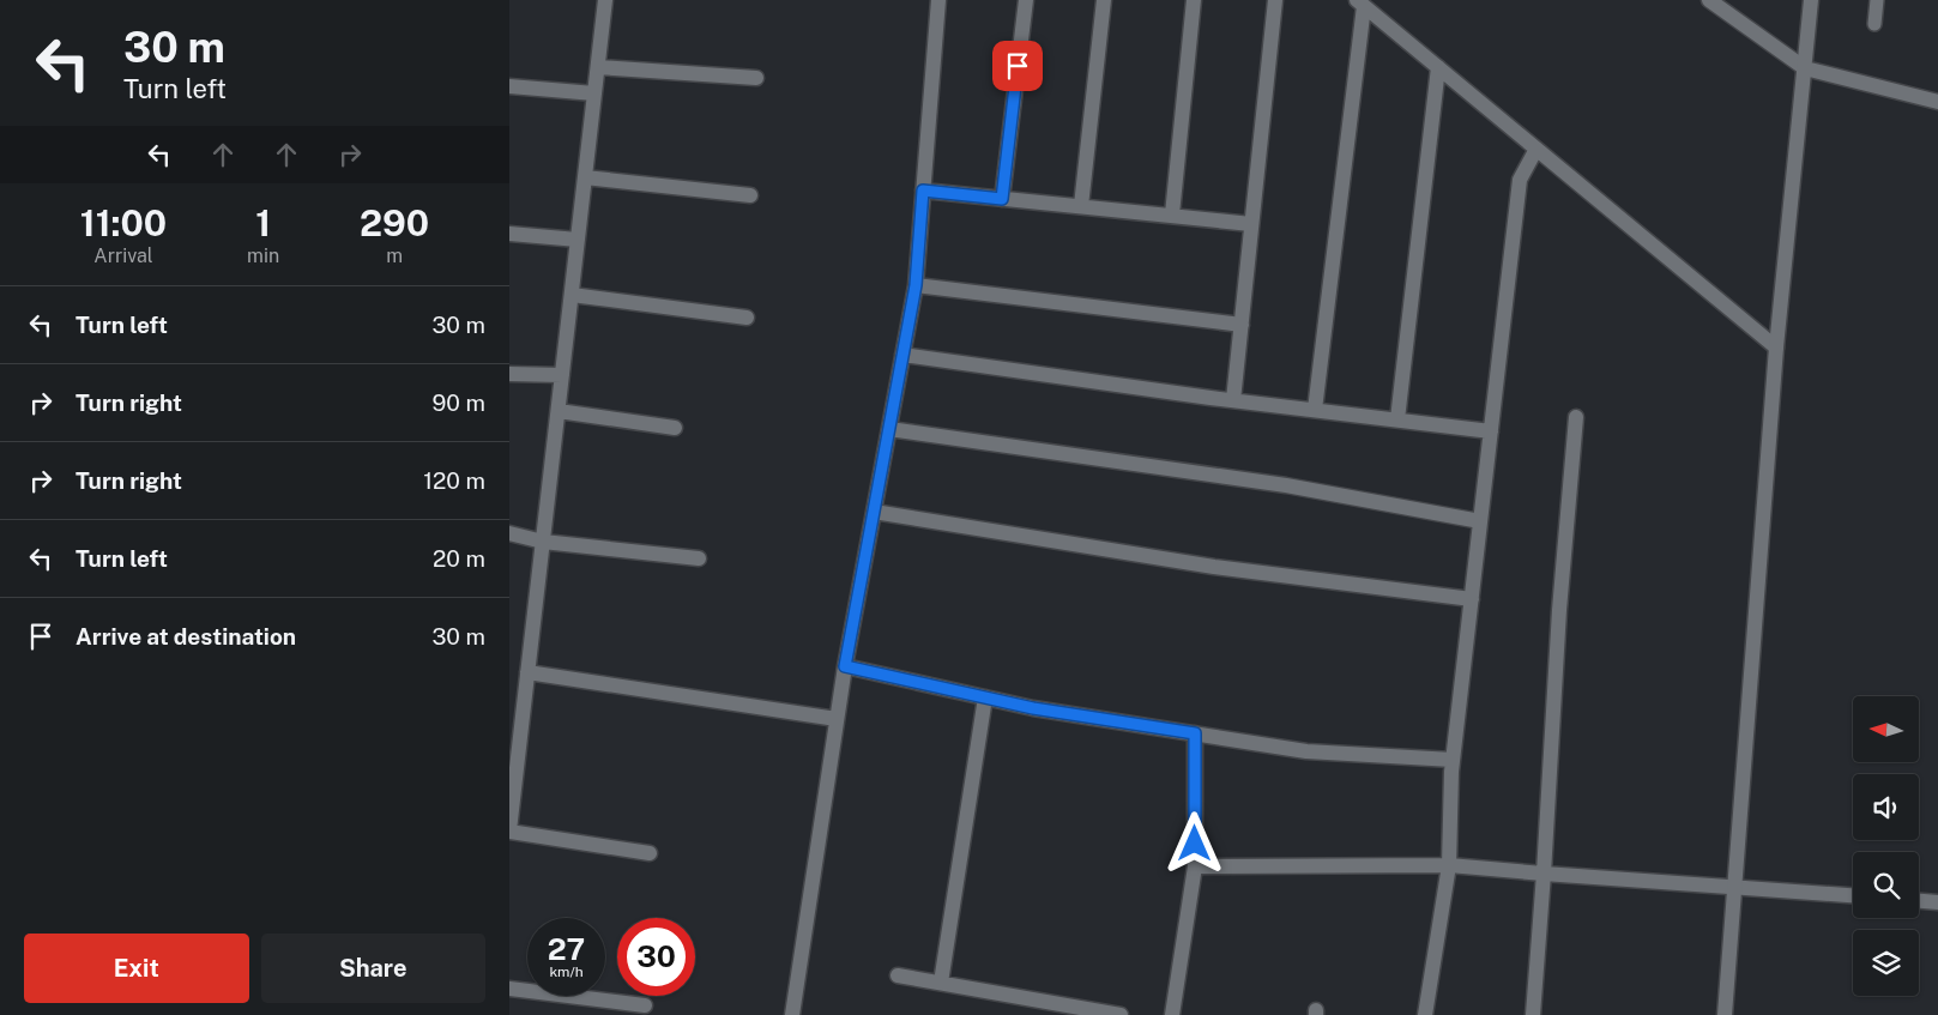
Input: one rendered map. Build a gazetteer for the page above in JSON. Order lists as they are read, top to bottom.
{
  "north": "left",
  "page": {
    "turn": ["30 m", "Turn left"],
    "eta": [
      "11:00",
      "Arrival",
      "1",
      "min",
      "290",
      "m"
    ],
    "list": [
      {
        "name": "Turn left",
        "value": "30 m"
      },
      {
        "name": "Turn right",
        "value": "90 m"
      },
      {
        "name": "Turn right",
        "value": "120 m"
      },
      {
        "name": "Turn left",
        "value": "20 m"
      },
      {
        "name": "Arrive at destination",
        "value": "30 m"
      }
    ],
    "speed": "27 km/h",
    "limit": "30",
    "buttons": ["Exit", "Share"]
  }
}
